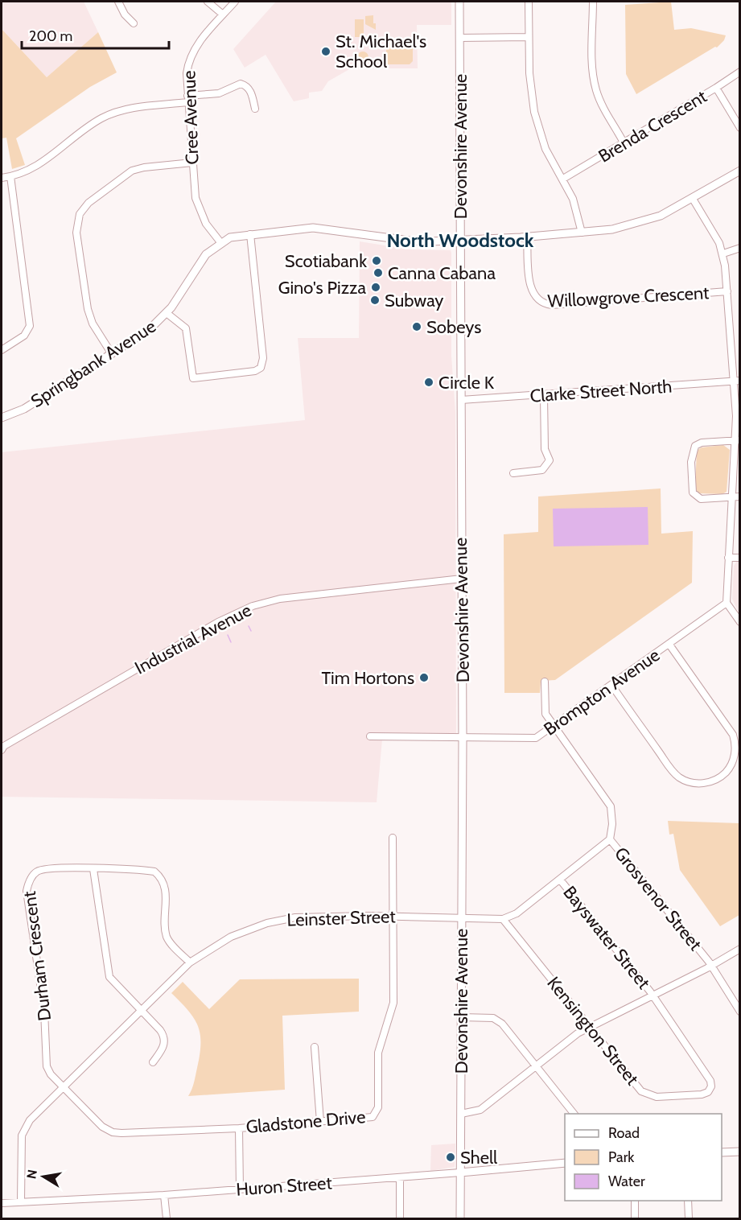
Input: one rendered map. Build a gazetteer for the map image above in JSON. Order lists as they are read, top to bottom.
{
  "streets": {
    "main road": ["Devonshire Avenue", "Springbank Avenue", "Huron Street"],
    "street": [
      "Cree Avenue",
      "Brenda Crescent",
      "Willowgrove Crescent",
      "Clarke Street North",
      "Industrial Avenue",
      "Brompton Avenue",
      "Grosvenor Street",
      "Leinster Street",
      "Bayswater Street",
      "Durham Crescent",
      "Kensington Street",
      "Gladstone Drive"
    ]
  },
  "crossings": [
    ["Cree Avenue", "Springbank Avenue"],
    ["Devonshire Avenue", "Springbank Avenue"],
    ["Devonshire Avenue", "Clarke Street North"],
    ["Devonshire Avenue", "Industrial Avenue"],
    ["Devonshire Avenue", "Brompton Avenue"],
    ["Devonshire Avenue", "Leinster Street"],
    ["Devonshire Avenue", "Huron Street"],
    ["Willowgrove Crescent", "Springbank Avenue"],
    ["Brompton Avenue", "Grosvenor Street"],
    ["Leinster Street", "Durham Crescent"],
    ["Leinster Street", "Kensington Street"],
    ["Leinster Street", "Gladstone Drive"],
    ["Leinster Street", "Huron Street"],
    ["Bayswater Street", "Kensington Street"],
    ["Durham Crescent", "Gladstone Drive"]
  ],
  "districts": ["North Woodstock"],
  "places": [
    "St. Michael's School",
    "Scotiabank",
    "Canna Cabana",
    "Gino's Pizza",
    "Subway",
    "Sobeys",
    "Circle K",
    "Tim Hortons",
    "Shell"
  ],
  "legend": ["Road", "Park", "Water"],
  "scale_bar": "200 m",
  "north": "left"
}
